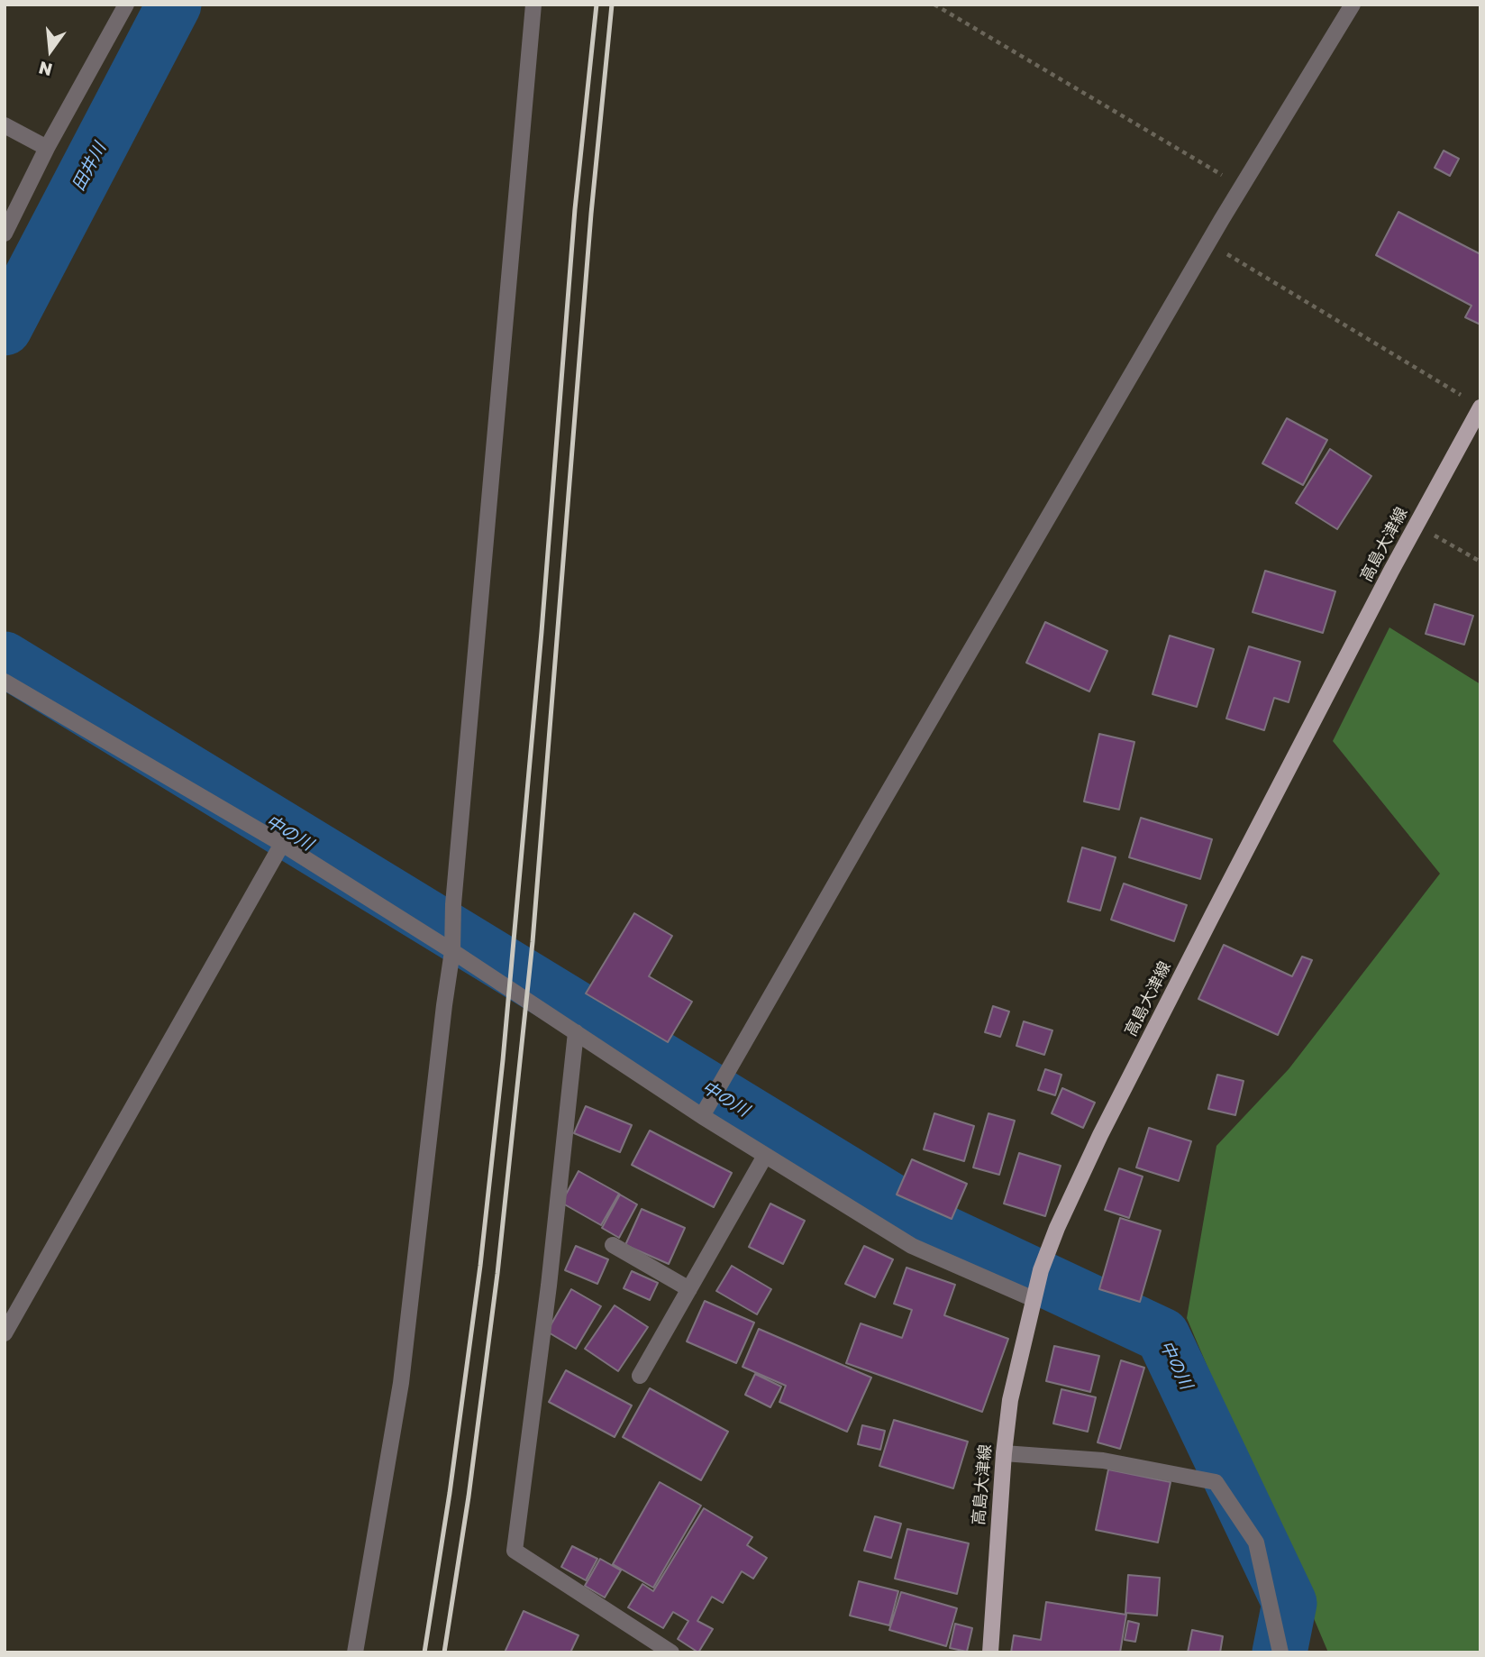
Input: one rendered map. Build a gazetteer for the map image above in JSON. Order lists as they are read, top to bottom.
{
  "streets": {
    "main road": ["高島大津線"]
  },
  "water": ["田井川", "中の川"],
  "north": "bottom"
}
